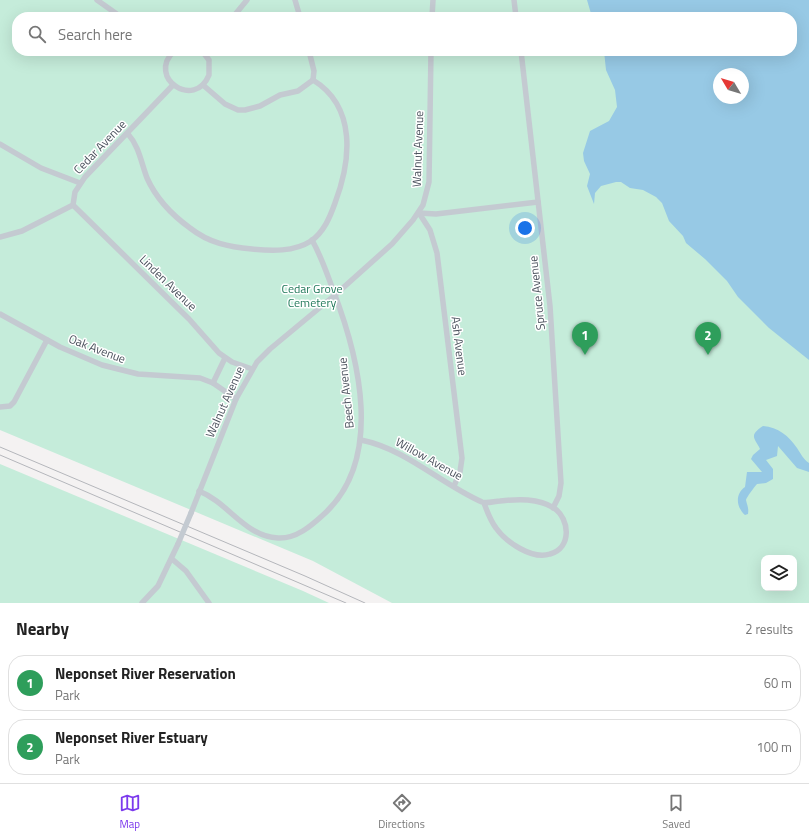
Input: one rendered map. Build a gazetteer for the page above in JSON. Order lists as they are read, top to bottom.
{
  "streets": {
    "lane": [
      "Cedar Avenue",
      "Walnut Avenue",
      "Linden Avenue",
      "Spruce Avenue",
      "Ash Avenue",
      "Oak Avenue",
      "Beech Avenue",
      "Willow Avenue"
    ]
  },
  "crossings": [
    ["Cedar Avenue", "Linden Avenue"],
    ["Walnut Avenue", "Linden Avenue"],
    ["Walnut Avenue", "Ash Avenue"],
    ["Walnut Avenue", "Oak Avenue"],
    ["Walnut Avenue", "Beech Avenue"],
    ["Ash Avenue", "Willow Avenue"],
    ["Beech Avenue", "Willow Avenue"]
  ],
  "parks": ["Cedar Grove Cemetery"],
  "north": "top left",
  "page": {
    "search": "Search here",
    "pins": ["1", "2"],
    "heading": ["Nearby", "2 results"],
    "list": [
      {
        "mark": "1",
        "name": "Neponset River Reservation",
        "note": "Park",
        "value": "60 m"
      },
      {
        "mark": "2",
        "name": "Neponset River Estuary",
        "note": "Park",
        "value": "100 m"
      }
    ],
    "nav": ["Map", "Directions", "Saved"]
  }
}
